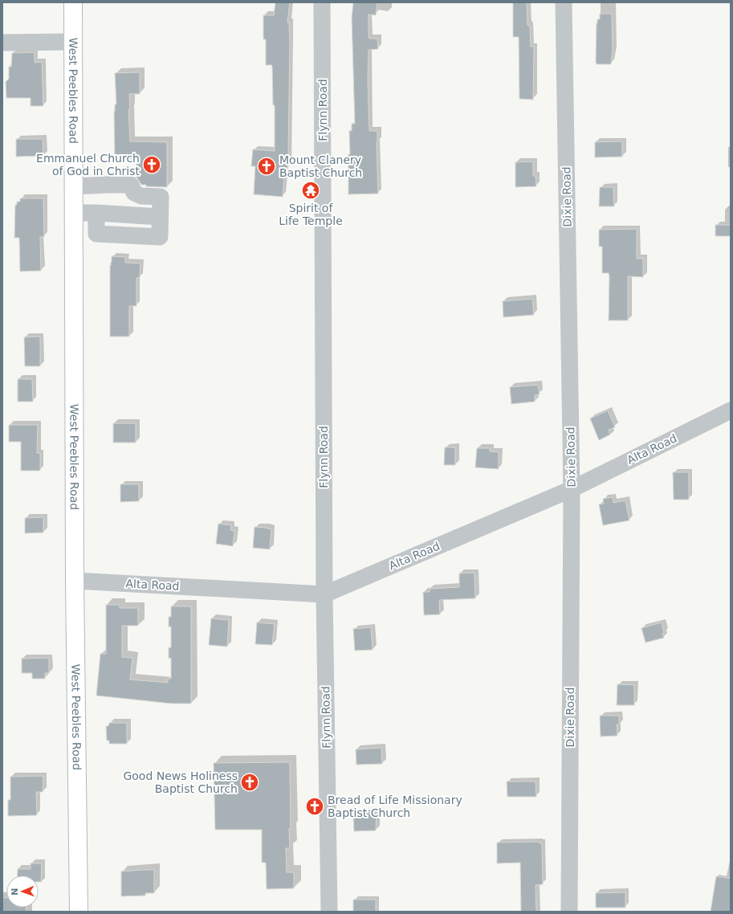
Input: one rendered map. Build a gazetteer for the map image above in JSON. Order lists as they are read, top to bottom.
{
  "streets": {
    "main road": ["West Peebles Road"],
    "street": ["Flynn Road", "Dixie Road", "Alta Road"]
  },
  "crossings": [
    ["West Peebles Road", "Alta Road"],
    ["Flynn Road", "Alta Road"],
    ["Dixie Road", "Alta Road"]
  ],
  "places": {
    "church": [
      "Emmanuel Church of God in Christ",
      "Mount Clanery Baptist Church",
      "Good News Holiness Baptist Church",
      "Bread of Life Missionary Baptist Church"
    ],
    "temple": ["Spirit of Life Temple"]
  },
  "north": "left"
}
